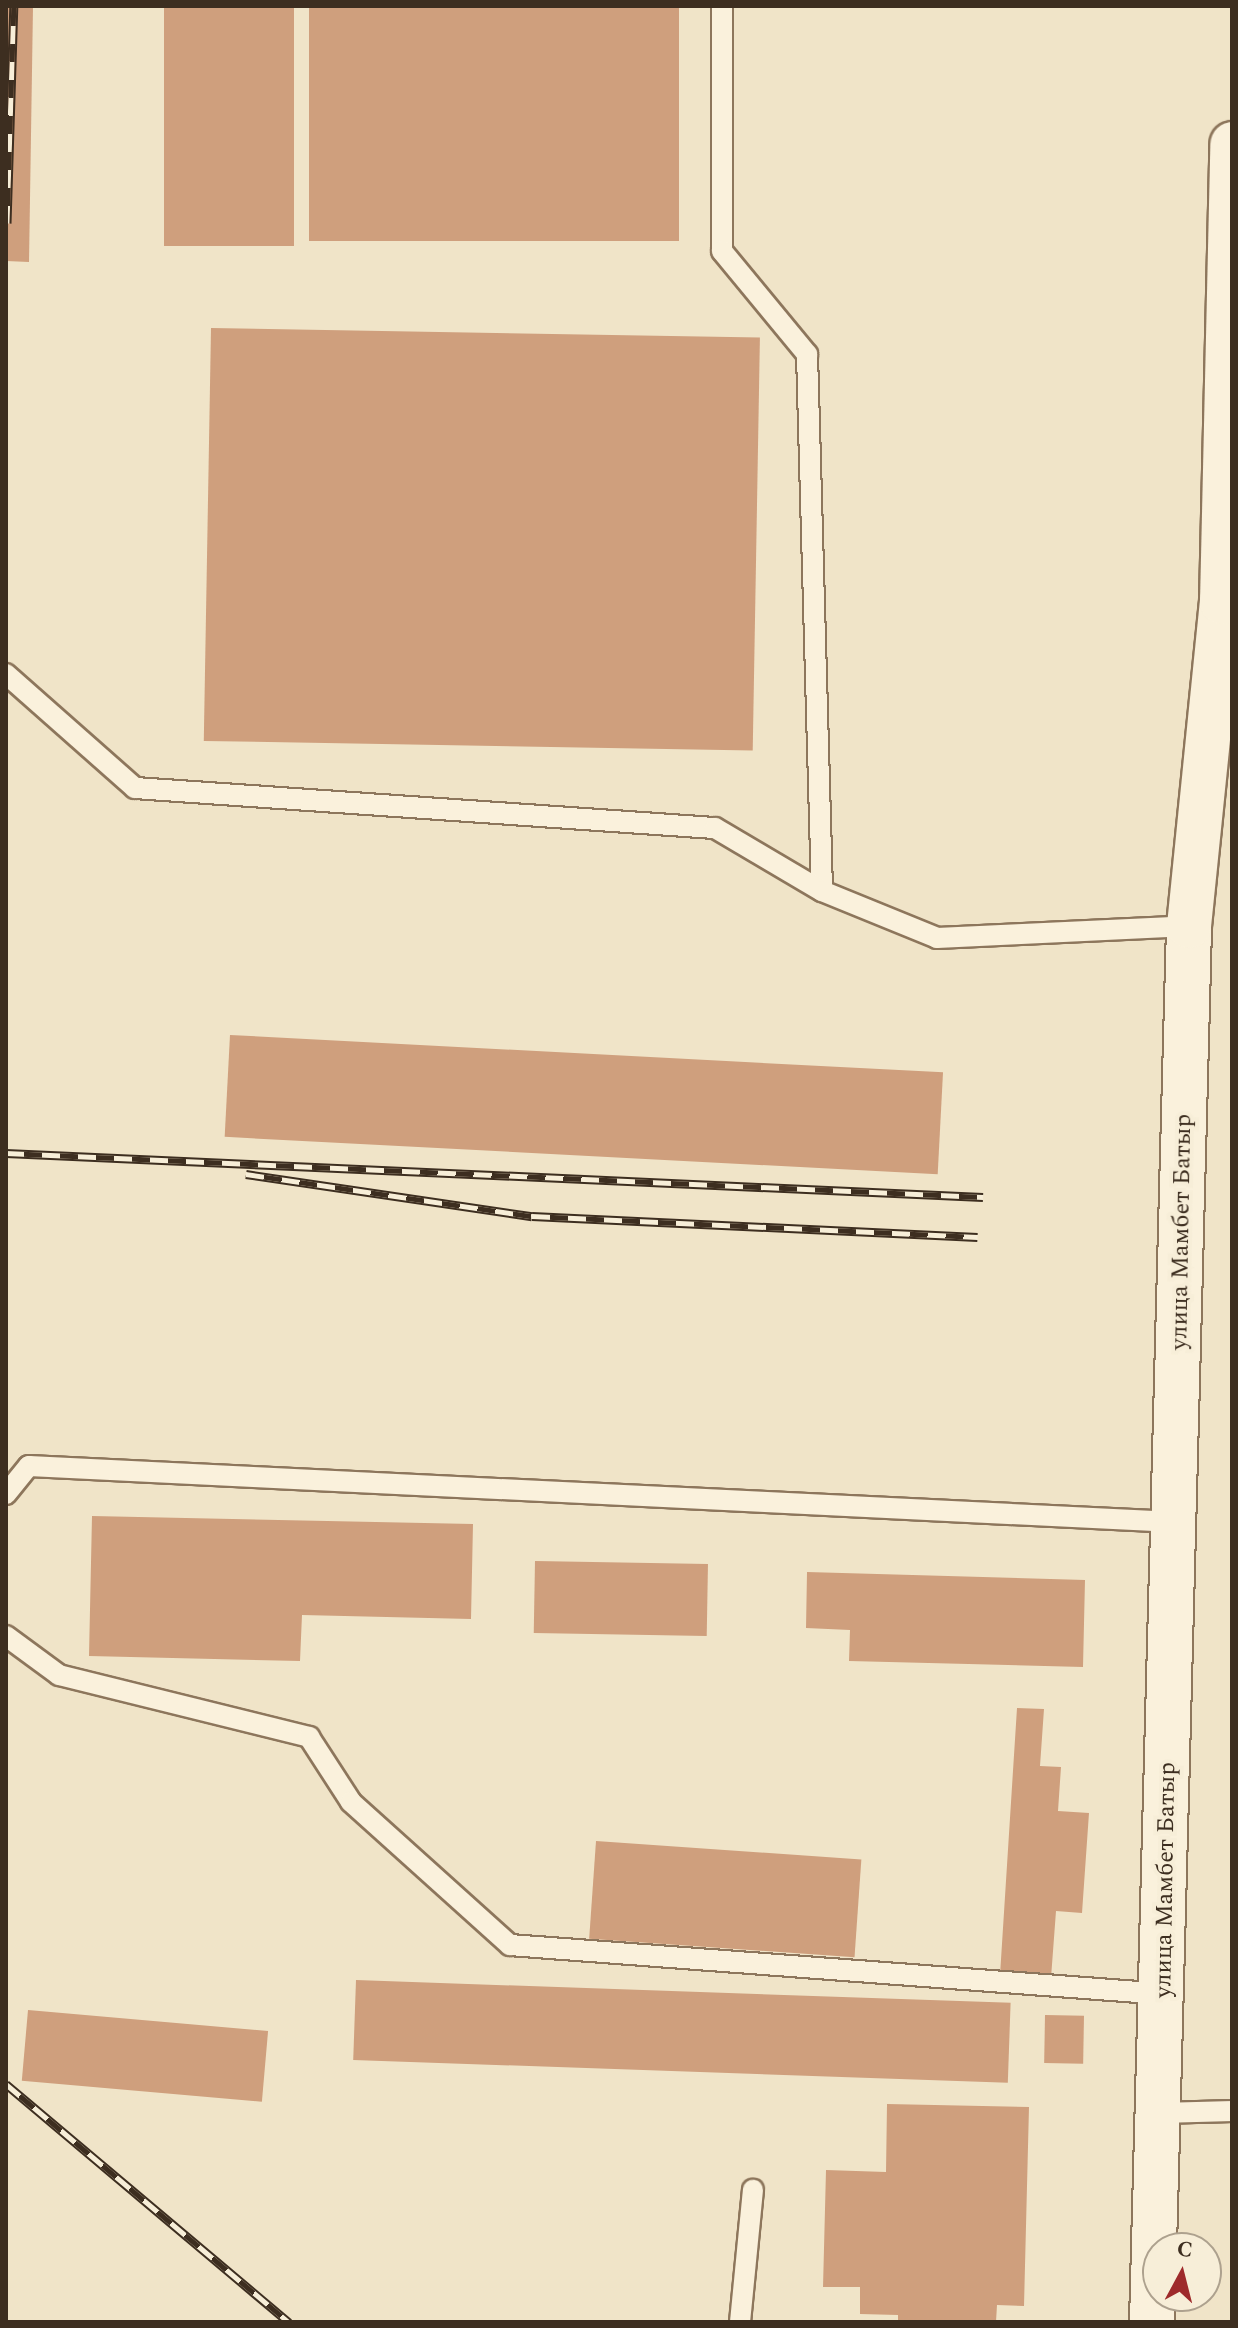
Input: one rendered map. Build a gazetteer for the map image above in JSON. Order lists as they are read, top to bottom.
{
  "streets": {
    "main road": ["улица Мамбет Батыр"]
  },
  "north": "top"
}
